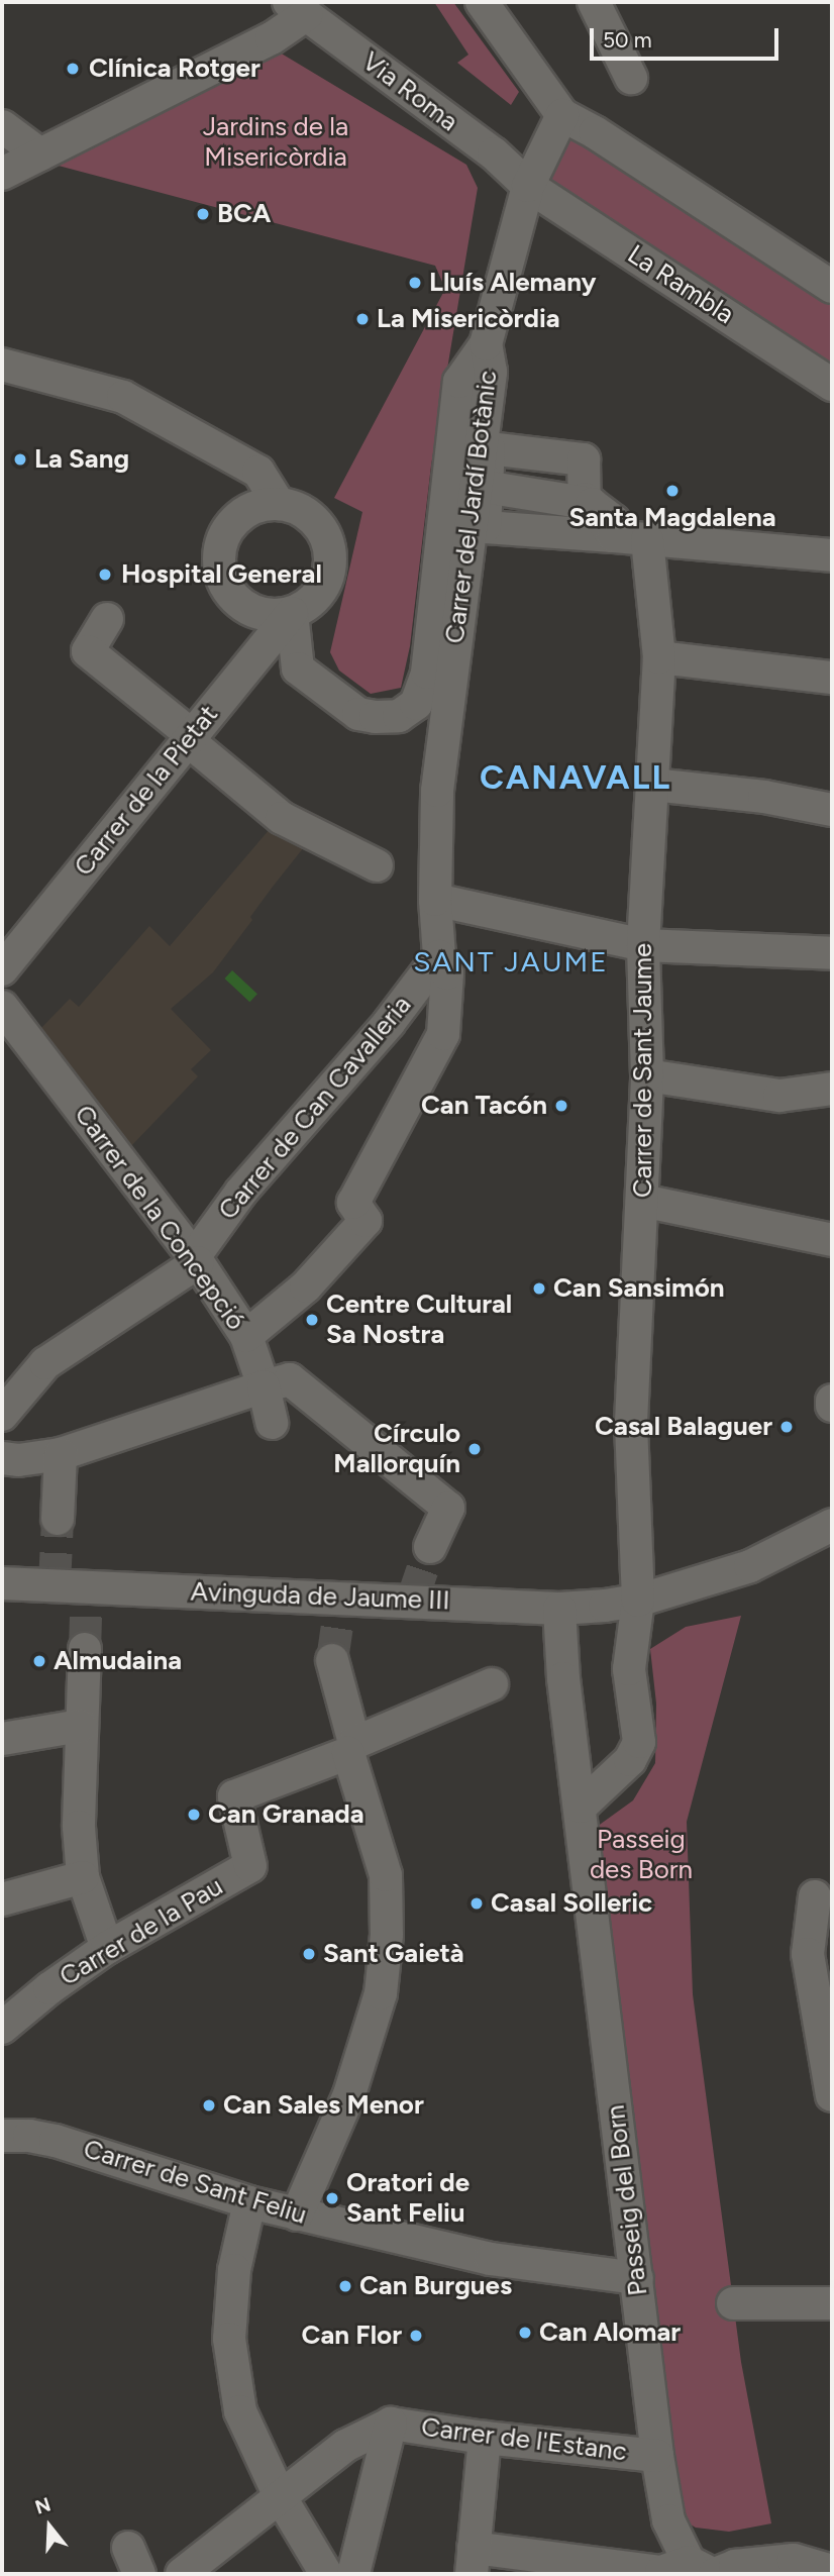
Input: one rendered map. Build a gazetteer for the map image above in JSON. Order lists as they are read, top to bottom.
{
  "streets": {
    "street": [
      "Via Roma",
      "La Rambla",
      "Carrer del Jardí Botànic",
      "Carrer de la Pietat",
      "Carrer de Sant Jaume",
      "Carrer de Can Cavalleria",
      "Carrer de la Concepció",
      "Avinguda de Jaume III",
      "Carrer de la Pau",
      "Carrer de Sant Feliu",
      "Passeig del Born",
      "Carrer de l'Estanc"
    ]
  },
  "crossings": [
    ["Via Roma", "La Rambla"],
    ["Via Roma", "Carrer del Jardí Botànic"],
    ["La Rambla", "Carrer del Jardí Botànic"],
    ["Carrer de Sant Jaume", "Avinguda de Jaume III"],
    ["Carrer de Sant Jaume", "Passeig del Born"],
    ["Carrer de Can Cavalleria", "Carrer de la Concepció"],
    ["Avinguda de Jaume III", "Passeig del Born"],
    ["Carrer de Sant Feliu", "Passeig del Born"],
    ["Passeig del Born", "Carrer de l'Estanc"]
  ],
  "districts": ["CANAVALL", "SANT JAUME"],
  "parks": ["Jardins de la Misericòrdia", "Passeig des Born"],
  "places": [
    "Clínica Rotger",
    "BCA",
    "Lluís Alemany",
    "La Misericòrdia",
    "La Sang",
    "Santa Magdalena",
    "Hospital General",
    "Can Tacón",
    "Can Sansimón",
    "Centre Cultural Sa Nostra",
    "Casal Balaguer",
    "Círculo Mallorquín",
    "Almudaina",
    "Can Granada",
    "Casal Solleric",
    "Sant Gaietà",
    "Can Sales Menor",
    "Oratori de Sant Feliu",
    "Can Burgues",
    "Can Alomar",
    "Can Flor"
  ],
  "scale_bar": "50 m",
  "north": "top"
}
